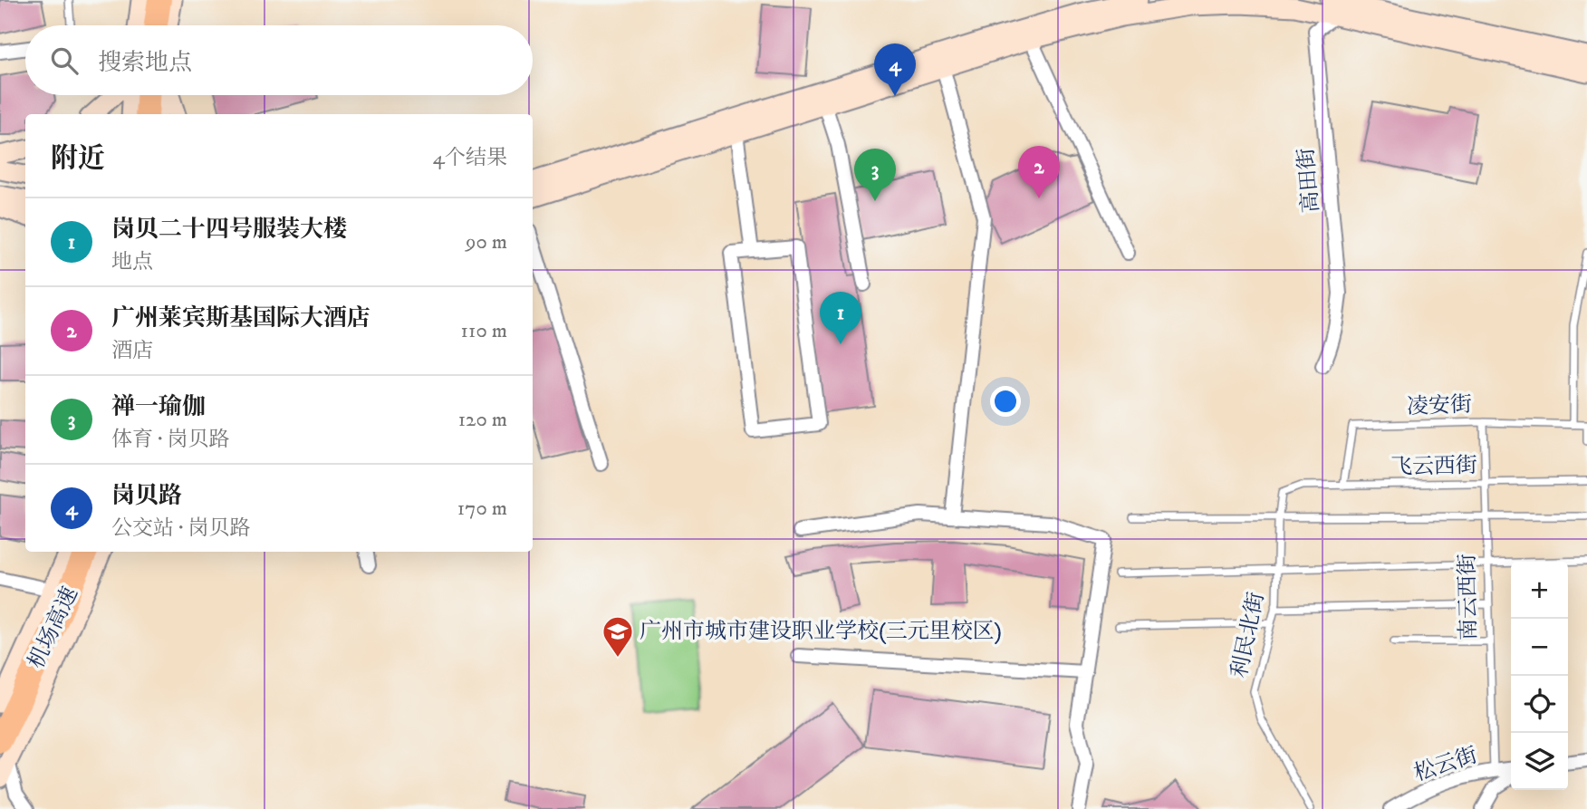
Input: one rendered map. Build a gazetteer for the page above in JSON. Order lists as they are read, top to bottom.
{
  "streets": {
    "highway": ["机场高速"],
    "street": ["高田街", "松云街"],
    "lane": [
      "凌安街",
      "飞云西街",
      "南云西街",
      "利民北街"
    ]
  },
  "crossings": [
    ["凌安街", "飞云西街"],
    ["凌安街", "南云西街"],
    ["飞云西街", "南云西街"],
    ["飞云西街", "利民北街"],
    ["南云西街", "松云街"]
  ],
  "places": {
    "school or university": ["广州市城市建设职业学校(三元里校区)"]
  },
  "page": {
    "search": "搜索地点",
    "pins": [
      "4",
      "2",
      "3",
      "1"
    ],
    "heading": ["附近", "4个结果"],
    "list": [
      {
        "mark": "1",
        "name": "岗贝二十四号服装大楼",
        "note": "地点",
        "value": "90 m"
      },
      {
        "mark": "2",
        "name": "广州莱宾斯基国际大酒店",
        "note": "酒店",
        "value": "110 m"
      },
      {
        "mark": "3",
        "name": "禅一瑜伽",
        "note": "体育 · 岗贝路",
        "value": "120 m"
      },
      {
        "mark": "4",
        "name": "岗贝路",
        "note": "公交站 · 岗贝路",
        "value": "170 m"
      }
    ],
    "map_buttons": ["+", "−"]
  }
}
